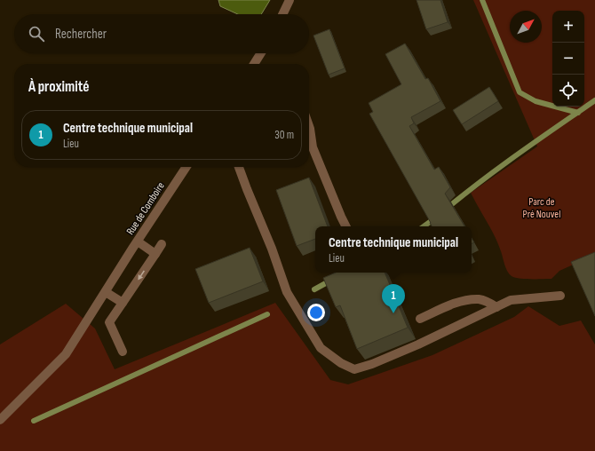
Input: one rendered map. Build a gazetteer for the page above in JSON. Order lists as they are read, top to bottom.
{
  "streets": {
    "street": ["Rue de Comboire"]
  },
  "parks": ["Parc de Pré Nouvel"],
  "north": "top right",
  "page": {
    "map_buttons": ["+", "−"],
    "search": "Rechercher",
    "heading": "À proximité",
    "list": [
      {
        "mark": "1",
        "name": "Centre technique municipal",
        "note": "Lieu",
        "value": "30 m"
      }
    ],
    "popup": ["Centre technique municipal", "Lieu"],
    "pins": "1"
  }
}
